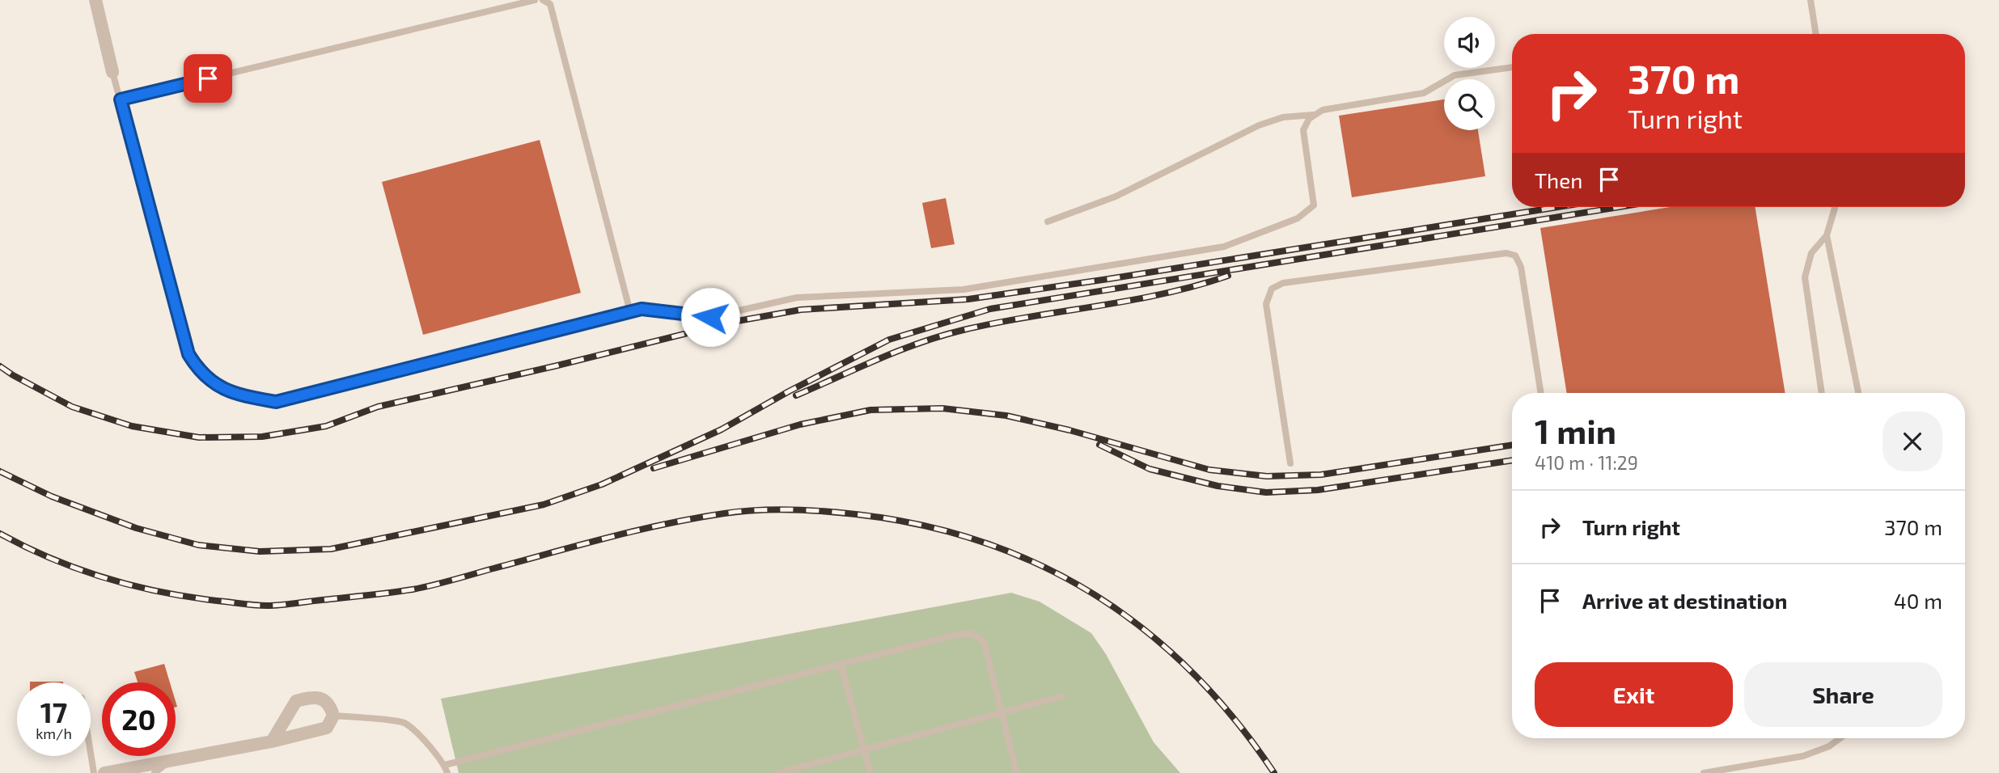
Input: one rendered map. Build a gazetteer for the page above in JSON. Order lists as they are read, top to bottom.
{
  "page": {
    "turn": ["370 m", "Turn right"],
    "then": "Then",
    "heading": ["1 min", "410 m · 11:29"],
    "list": [
      {
        "name": "Turn right",
        "value": "370 m"
      },
      {
        "name": "Arrive at destination",
        "value": "40 m"
      }
    ],
    "buttons": ["Exit", "Share"],
    "speed": "17 km/h",
    "limit": "20"
  }
}
